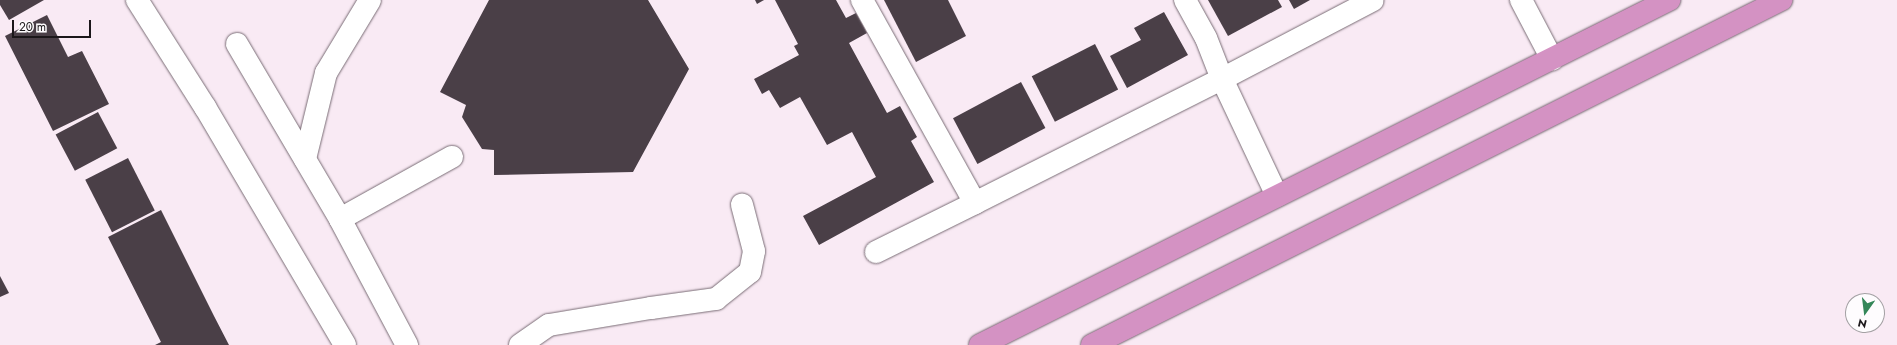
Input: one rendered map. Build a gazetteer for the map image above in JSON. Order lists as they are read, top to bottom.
{
  "scale_bar": "20 m",
  "north": "bottom"
}
